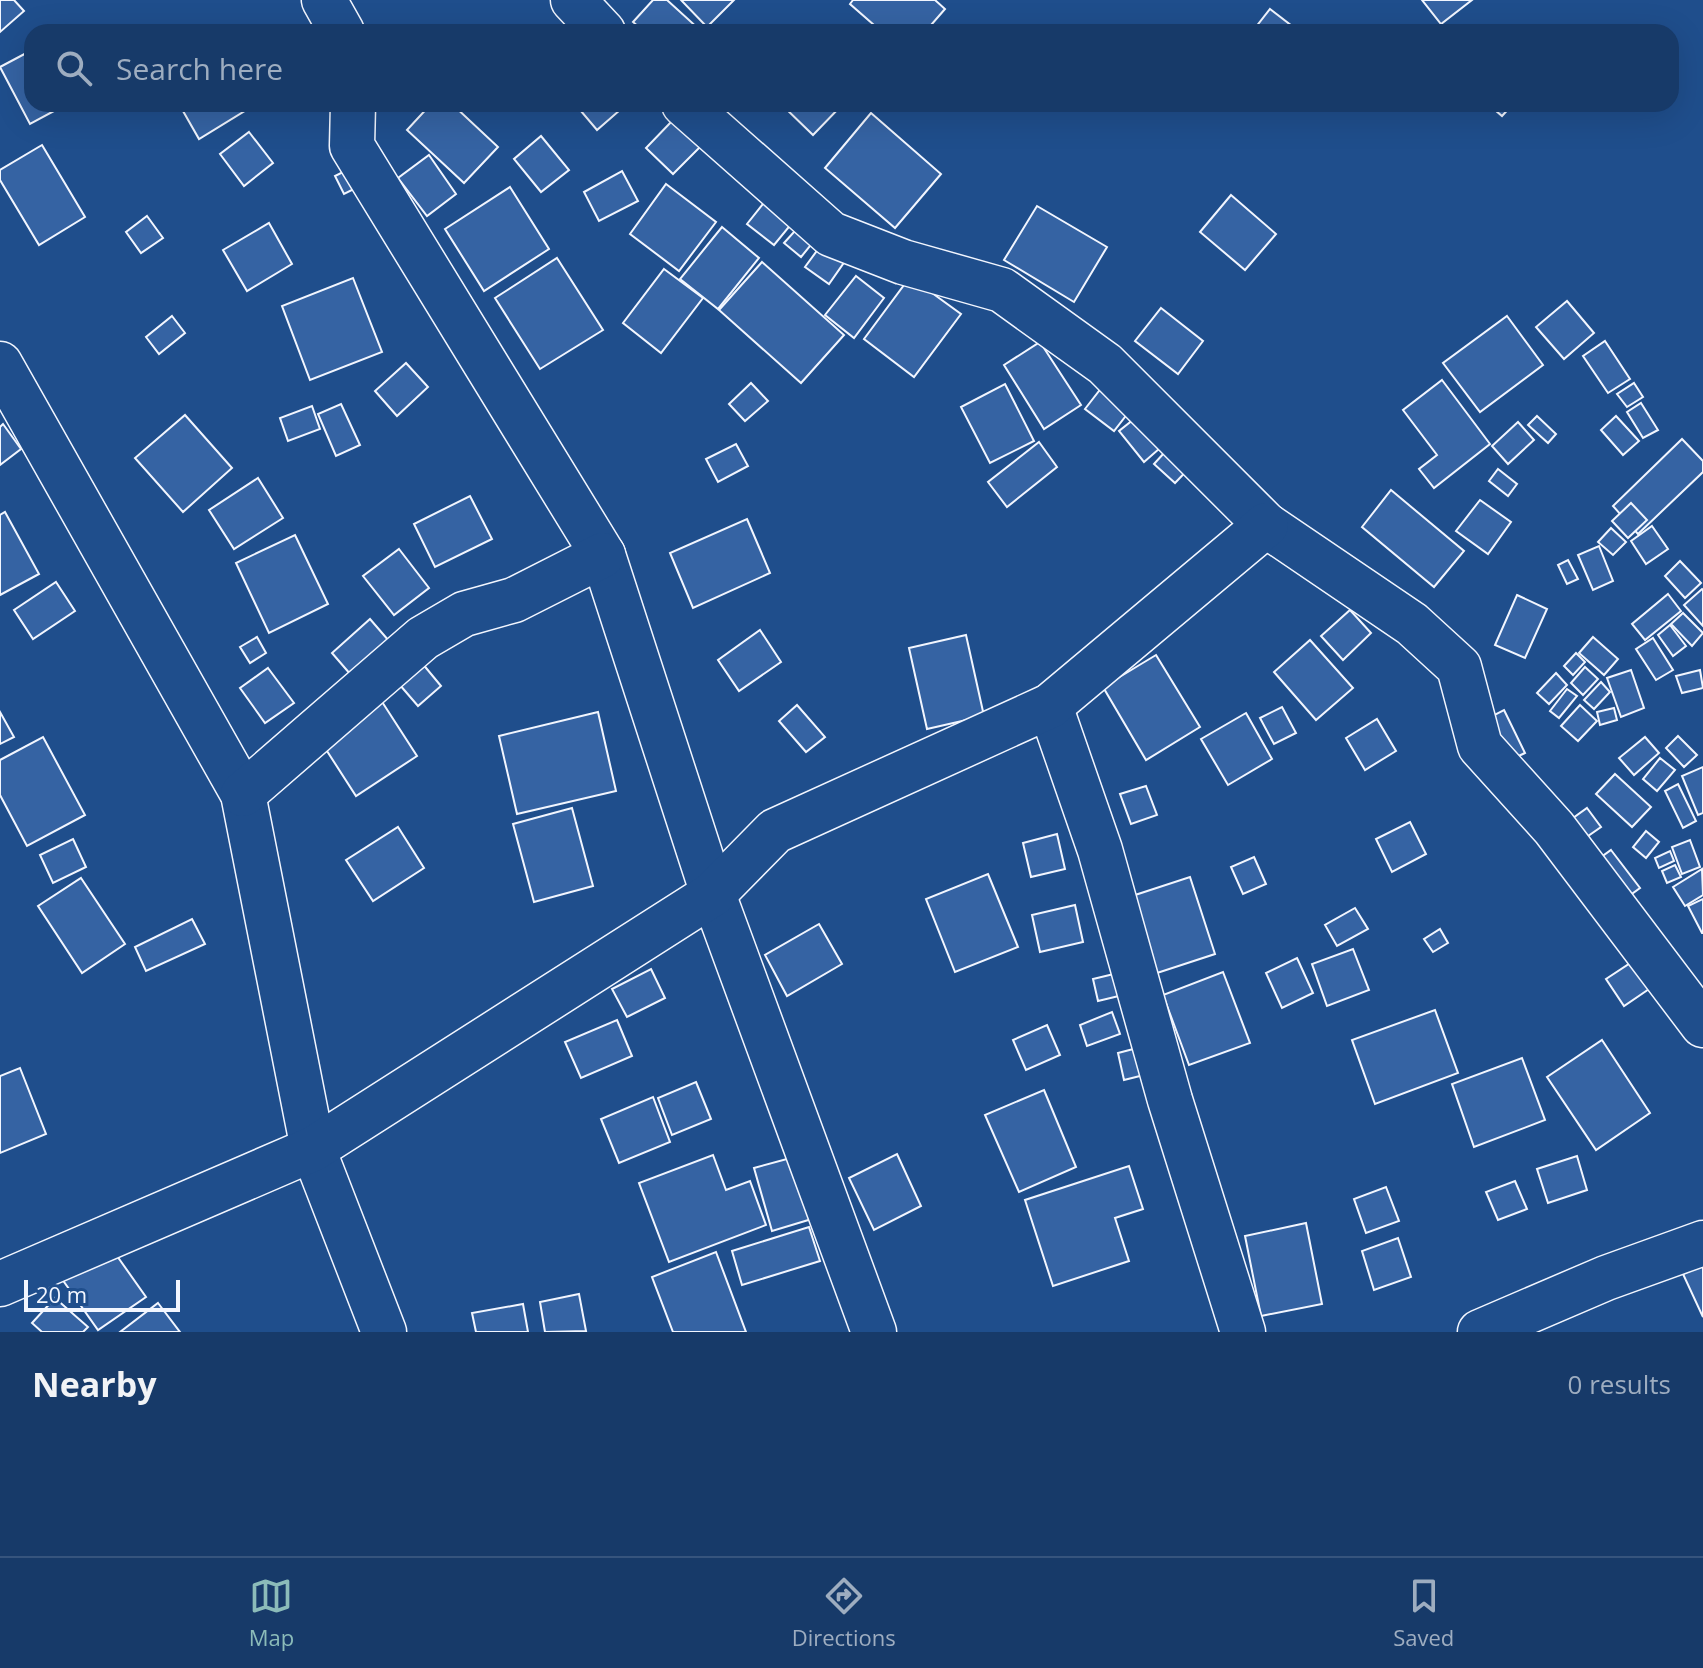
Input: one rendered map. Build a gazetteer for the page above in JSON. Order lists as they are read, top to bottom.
{
  "scale_bar": "20 m",
  "page": {
    "search": "Search here",
    "scale": "20 m",
    "heading": ["Nearby", "0 results"],
    "nav": ["Map", "Directions", "Saved"]
  }
}
